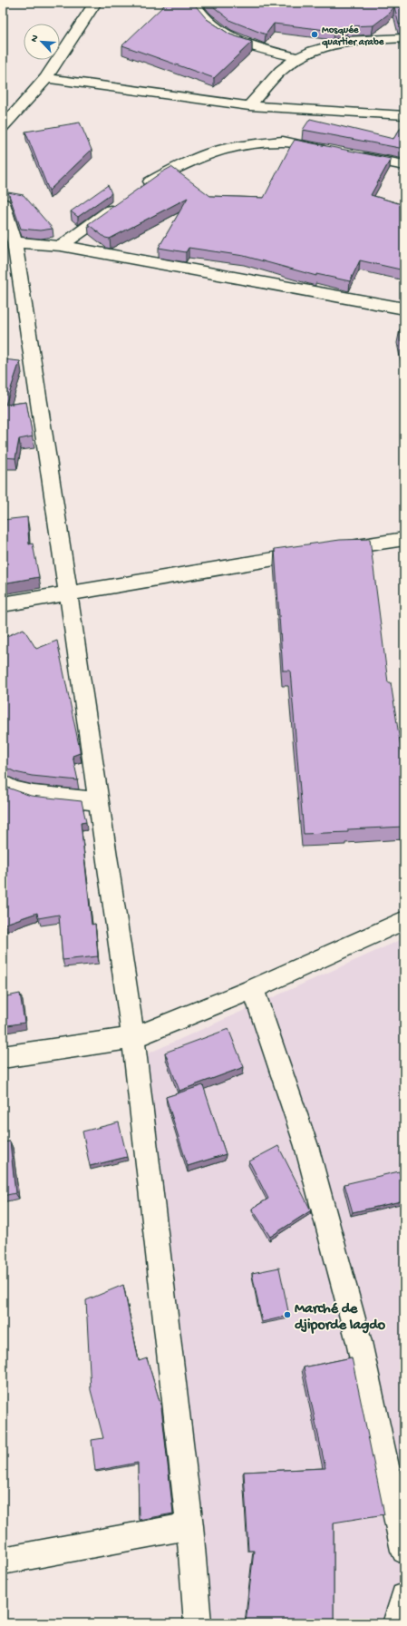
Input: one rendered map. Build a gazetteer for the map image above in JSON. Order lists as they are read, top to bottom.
{
  "places": ["Mosquée quartier arabe", "Marché de djiporde lagdo"],
  "north": "top left"
}
